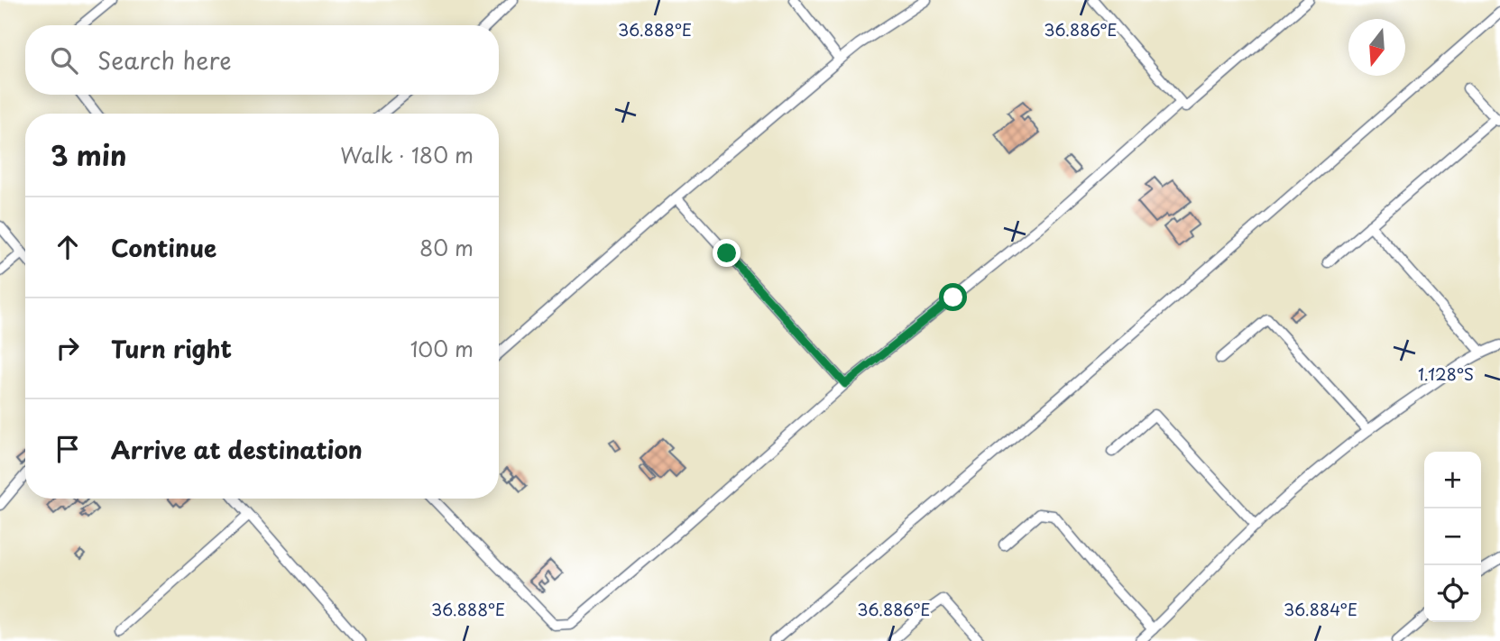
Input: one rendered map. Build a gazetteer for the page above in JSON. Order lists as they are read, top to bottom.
{
  "north": "bottom",
  "page": {
    "search": "Search here",
    "heading": ["3 min", "Walk · 180 m"],
    "list": [
      ["Continue", "80 m"],
      ["Turn right", "100 m"],
      "Arrive at destination"
    ],
    "map_buttons": ["+", "−"]
  },
  "coordinates": [
    "36.888°E",
    "36.886°E",
    "1.128°S",
    "36.884°E"
  ]
}
